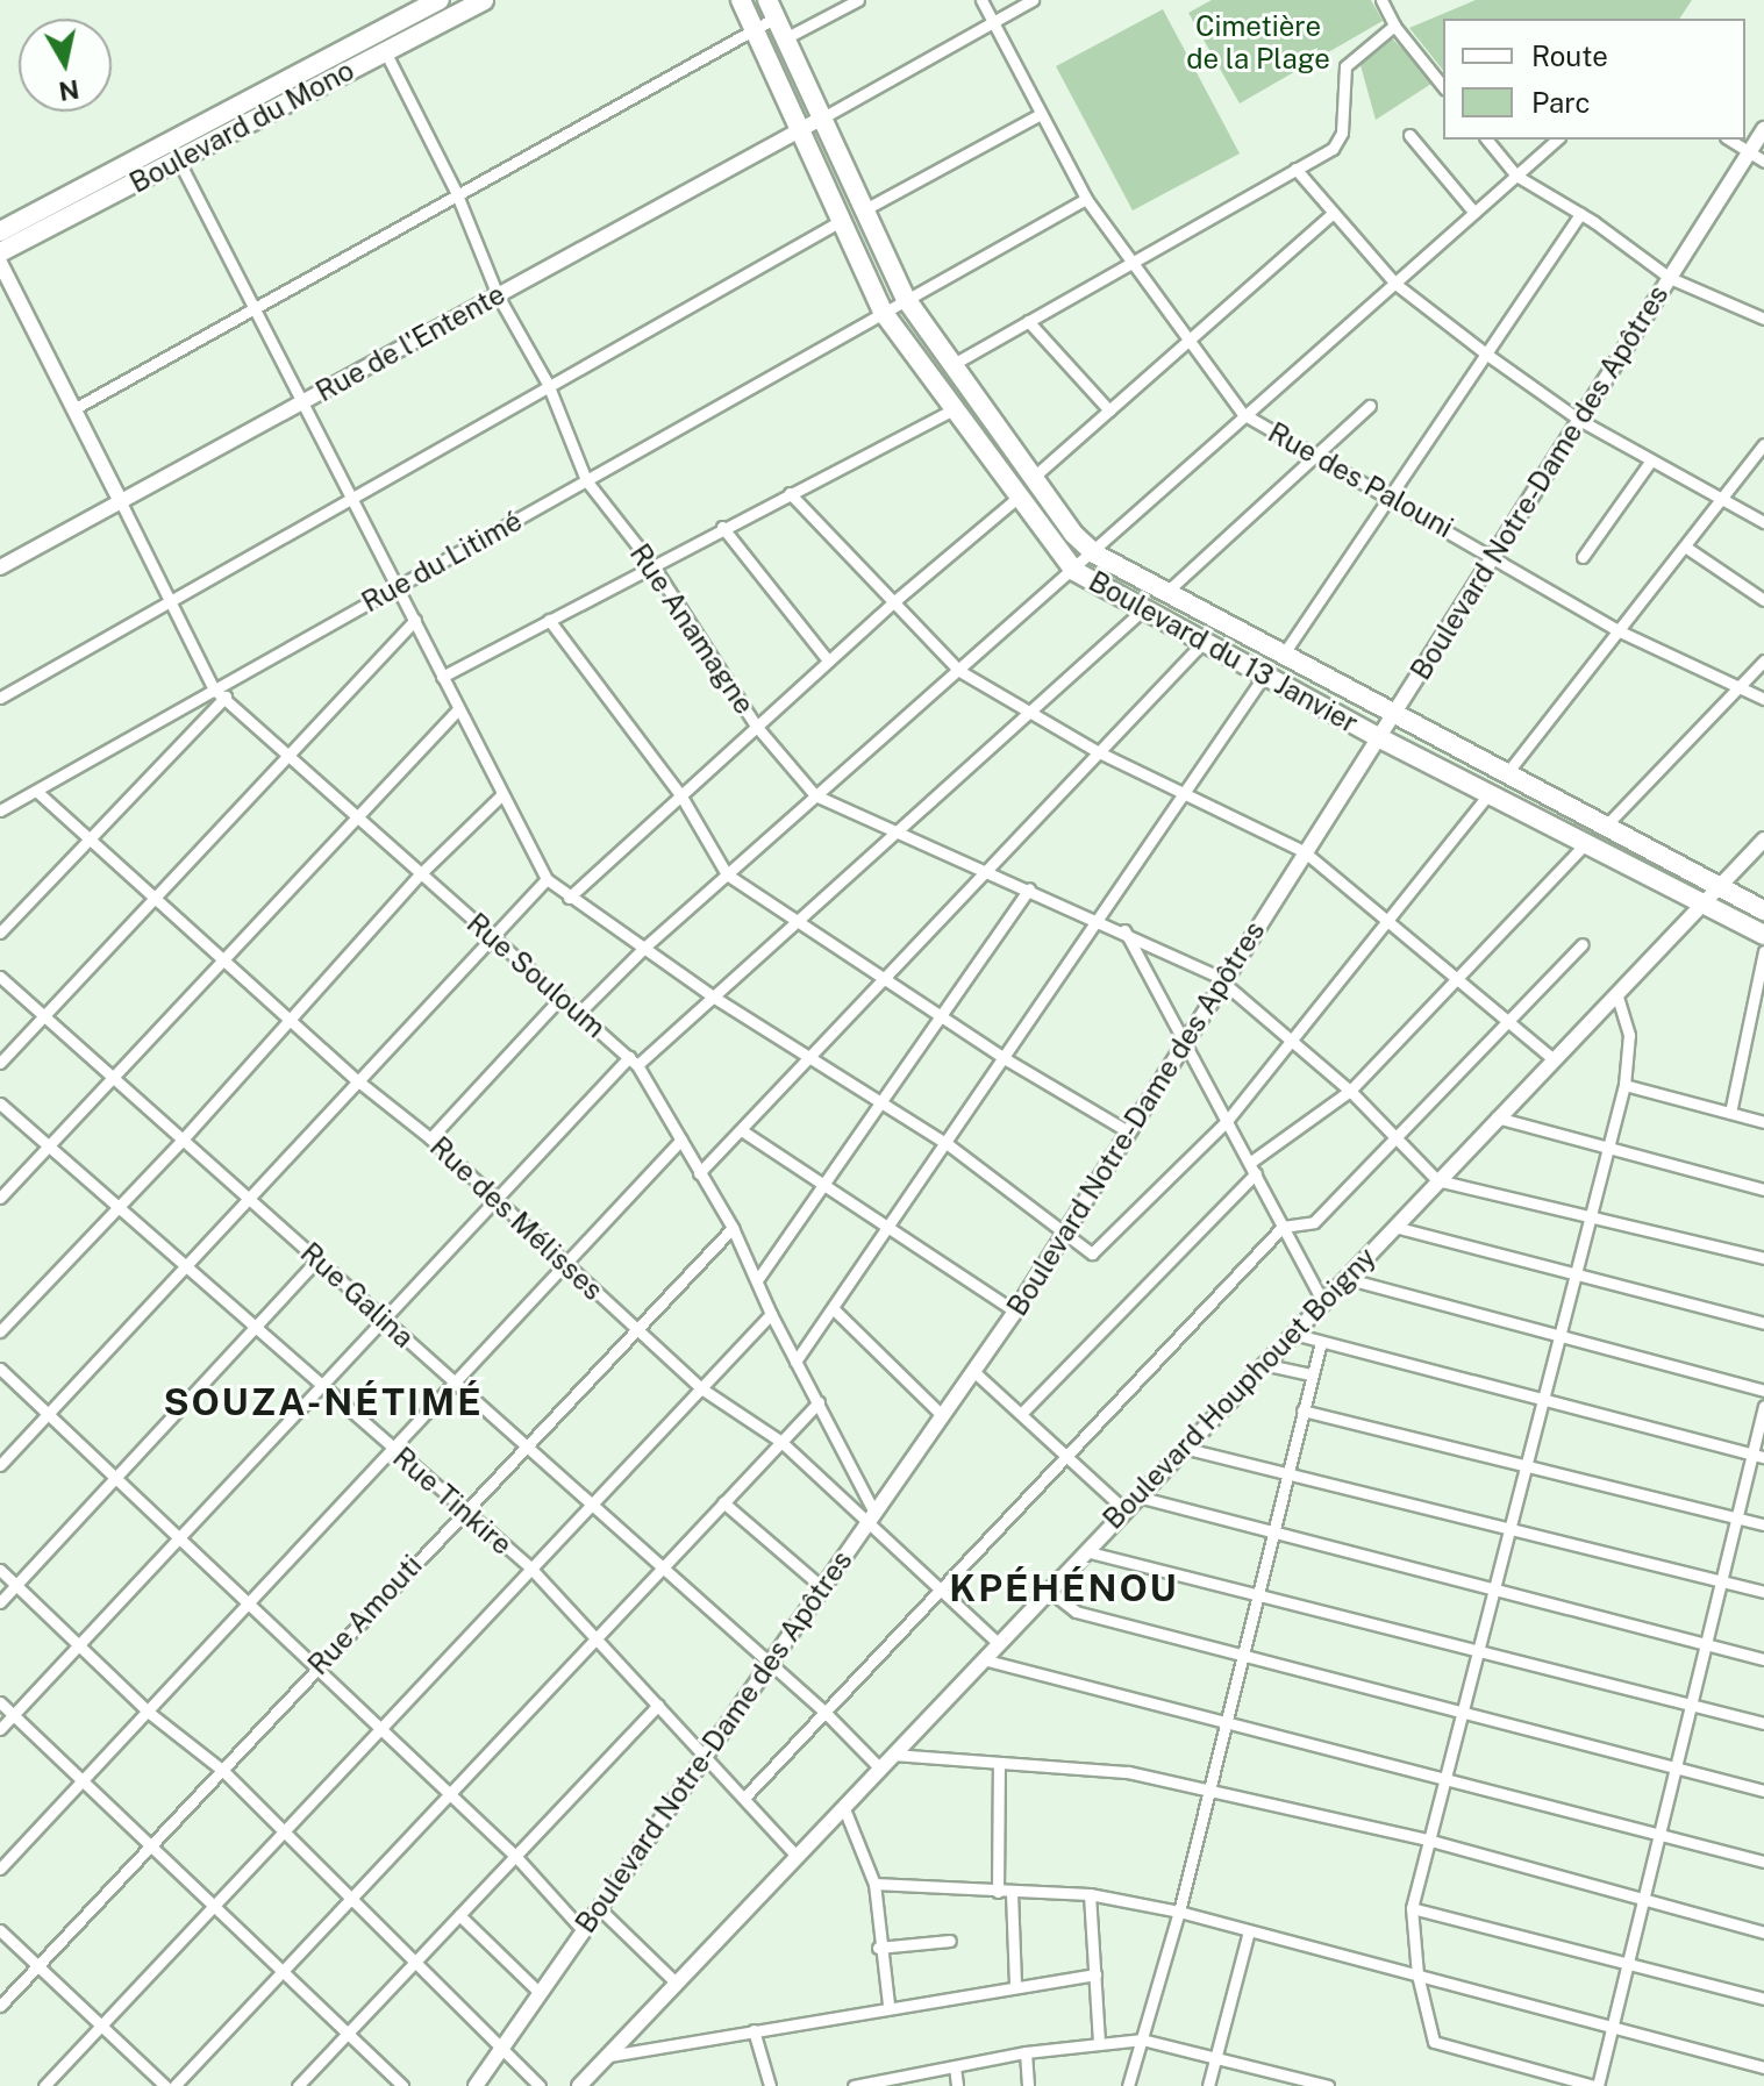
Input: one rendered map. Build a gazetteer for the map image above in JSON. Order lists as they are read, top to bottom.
{
  "streets": {
    "highway": ["Boulevard du Mono", "Boulevard du 13 Janvier"],
    "street": [
      "Rue de l'Entente",
      "Rue des Palouni",
      "Boulevard Notre-Dame des Apôtres",
      "Rue du Litimé",
      "Rue Anamagne",
      "Rue Souloum",
      "Rue des Mélisses",
      "Rue Galina",
      "Boulevard Houphouet Boigny",
      "Rue Tinkire",
      "Rue Amouti"
    ]
  },
  "crossings": [
    ["Boulevard du Mono", "Rue Anamagne"],
    ["Rue de l'Entente", "Rue Anamagne"],
    ["Rue de l'Entente", "Boulevard du 13 Janvier"],
    ["Rue des Palouni", "Boulevard Notre-Dame des Apôtres"],
    ["Rue des Palouni", "Rue du Litimé"],
    ["Boulevard Notre-Dame des Apôtres", "Rue Anamagne"],
    ["Boulevard Notre-Dame des Apôtres", "Boulevard du 13 Janvier"],
    ["Boulevard Notre-Dame des Apôtres", "Rue Souloum"],
    ["Boulevard Notre-Dame des Apôtres", "Rue des Mélisses"],
    ["Boulevard Notre-Dame des Apôtres", "Rue Galina"],
    ["Boulevard Notre-Dame des Apôtres", "Rue Tinkire"],
    ["Rue du Litimé", "Rue Anamagne"],
    ["Rue du Litimé", "Boulevard du 13 Janvier"],
    ["Rue du Litimé", "Rue Souloum"],
    ["Rue du Litimé", "Rue des Mélisses"],
    ["Rue Anamagne", "Boulevard Houphouet Boigny"],
    ["Boulevard du 13 Janvier", "Boulevard Houphouet Boigny"],
    ["Rue Souloum", "Rue des Mélisses"],
    ["Rue Souloum", "Rue Amouti"],
    ["Rue des Mélisses", "Boulevard Houphouet Boigny"],
    ["Rue des Mélisses", "Rue Amouti"],
    ["Rue Galina", "Boulevard Houphouet Boigny"],
    ["Rue Galina", "Rue Amouti"],
    ["Boulevard Houphouet Boigny", "Rue Tinkire"],
    ["Rue Tinkire", "Rue Amouti"]
  ],
  "districts": ["SOUZA-NÉTIMÉ", "KPÉHÉNOU"],
  "parks": ["Cimetière de la Plage"],
  "legend": ["Route", "Parc"],
  "north": "bottom"
}
